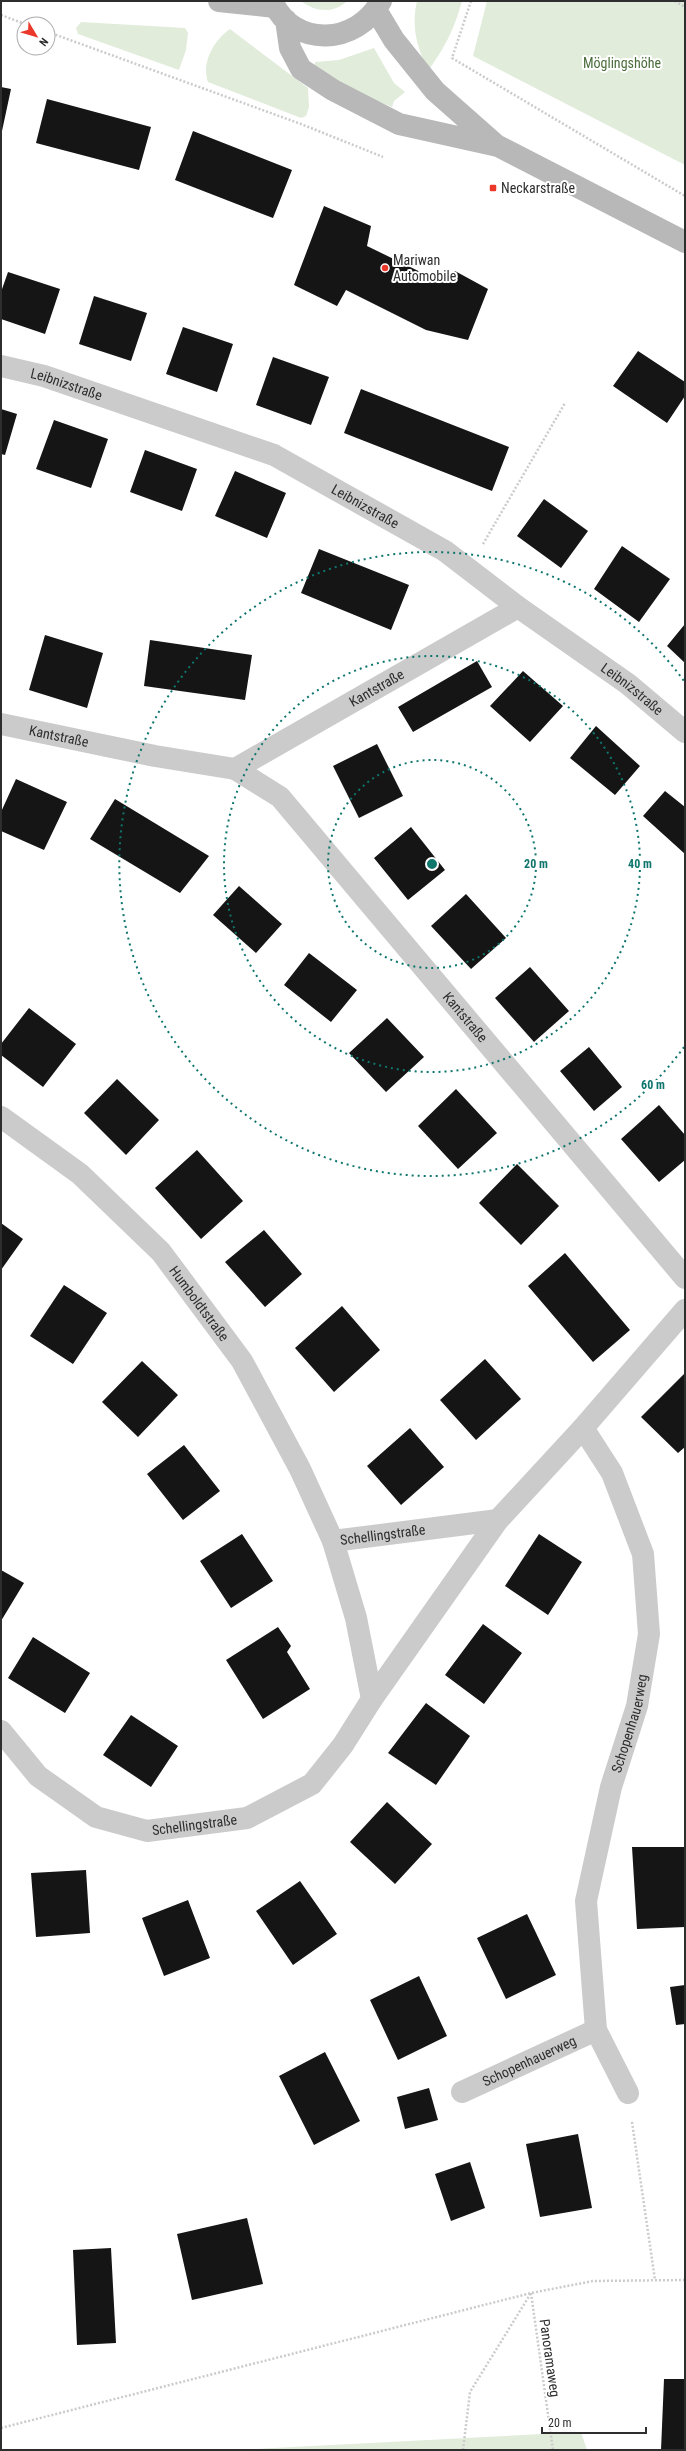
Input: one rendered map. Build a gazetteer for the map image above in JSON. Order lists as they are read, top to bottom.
{
  "streets": {
    "street": [
      "Leibnizstraße",
      "Kantstraße",
      "Humboldtstraße",
      "Schellingstraße",
      "Schopenhauerweg"
    ],
    "path": ["Panoramaweg"]
  },
  "crossings": [
    ["Leibnizstraße", "Kantstraße"],
    ["Humboldtstraße", "Schellingstraße"],
    ["Schellingstraße", "Schopenhauerweg"]
  ],
  "parks": ["Möglingshöhe"],
  "places": {
    "transit": ["Neckarstraße"],
    "other": ["Mariwan Automobile"]
  },
  "scale_bar": "20 m",
  "north": "bottom right",
  "rings": ["20 m", "40 m", "60 m"]
}
